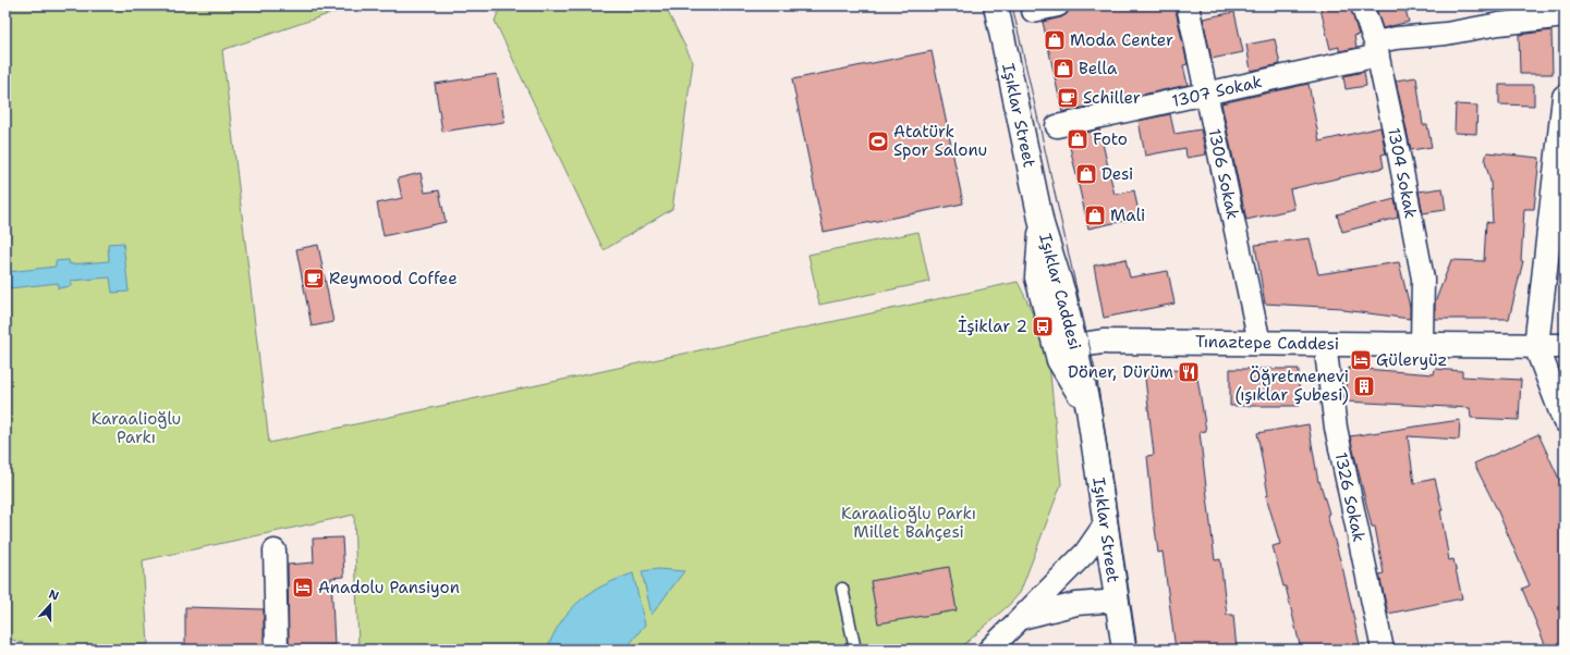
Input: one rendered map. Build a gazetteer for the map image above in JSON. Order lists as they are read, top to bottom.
{
  "streets": {
    "street": [
      "1307 Sokak",
      "Işıklar Street",
      "1304 Sokak",
      "1306 Sokak",
      "Işıklar Caddesi",
      "Tınaztepe Caddesi",
      "1326 Sokak"
    ]
  },
  "crossings": [
    ["1307 Sokak", "1304 Sokak"],
    ["1307 Sokak", "1306 Sokak"],
    ["Işıklar Street", "Işıklar Caddesi"],
    ["1304 Sokak", "Tınaztepe Caddesi"],
    ["1306 Sokak", "Tınaztepe Caddesi"],
    ["Işıklar Caddesi", "Tınaztepe Caddesi"],
    ["Tınaztepe Caddesi", "1326 Sokak"]
  ],
  "parks": ["Karaalioğlu Parkı", "Karaalioğlu Parkı Millet Bahçesi"],
  "places": {
    "shop": [
      "Moda Center",
      "Bella",
      "Foto",
      "Desi",
      "Mali"
    ],
    "cafe": ["Schiller", "Reymood Coffee"],
    "sports": ["Atatürk Spor Salonu"],
    "bus stop": ["İşiklar 2"],
    "hotel": ["Güleryüz", "Anadolu Pansiyon"],
    "restaurant": ["Döner, Dürüm"],
    "building": ["Öğretmenevi (ışıklar Şubesi)"]
  },
  "north": "top"
}
